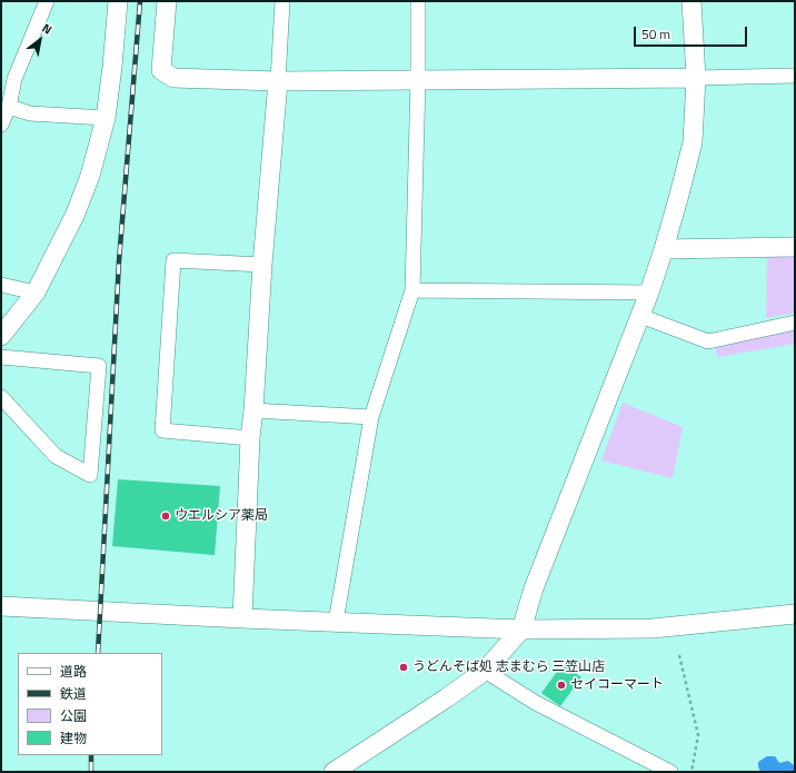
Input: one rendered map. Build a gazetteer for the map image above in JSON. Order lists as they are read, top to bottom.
{
  "places": ["ウエルシア薬局", "うどんそば処 志まむら 三笠山店", "セイコーマート"],
  "legend": [
    "道路",
    "鉄道",
    "公園",
    "建物"
  ],
  "scale_bar": "50 m",
  "north": "top right"
}
